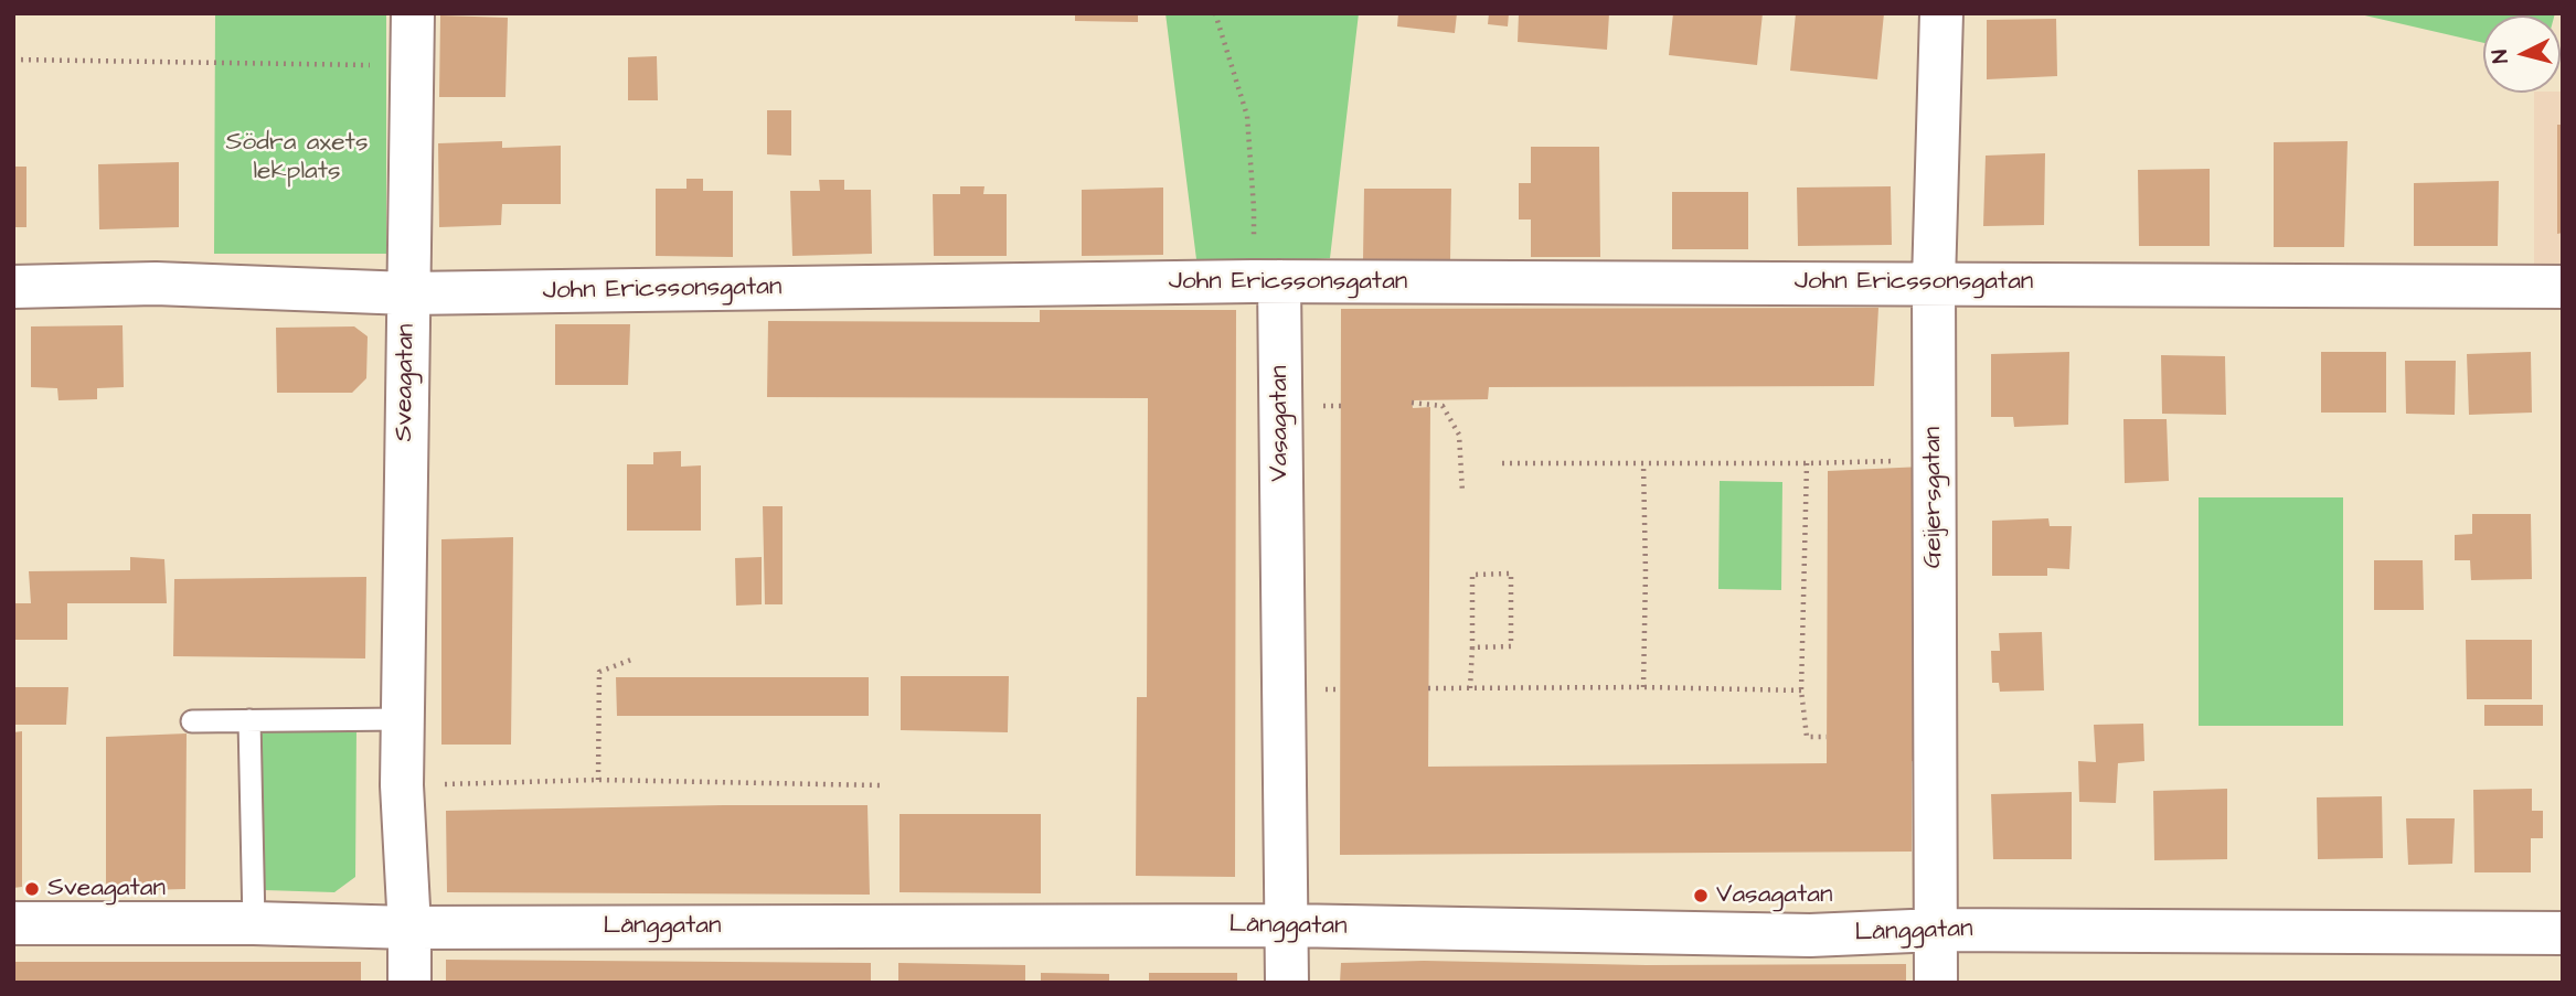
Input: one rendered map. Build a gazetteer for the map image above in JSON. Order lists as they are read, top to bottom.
{
  "streets": {
    "street": [
      "John Ericssonsgatan",
      "Sveagatan",
      "Vasagatan",
      "Geijersgatan",
      "Långgatan"
    ]
  },
  "crossings": [
    ["John Ericssonsgatan", "Sveagatan"],
    ["John Ericssonsgatan", "Vasagatan"],
    ["John Ericssonsgatan", "Geijersgatan"],
    ["Sveagatan", "Långgatan"],
    ["Vasagatan", "Långgatan"],
    ["Geijersgatan", "Långgatan"]
  ],
  "parks": ["Södra axets lekplats"],
  "places": ["Sveagatan", "Vasagatan"],
  "north": "left"
}
